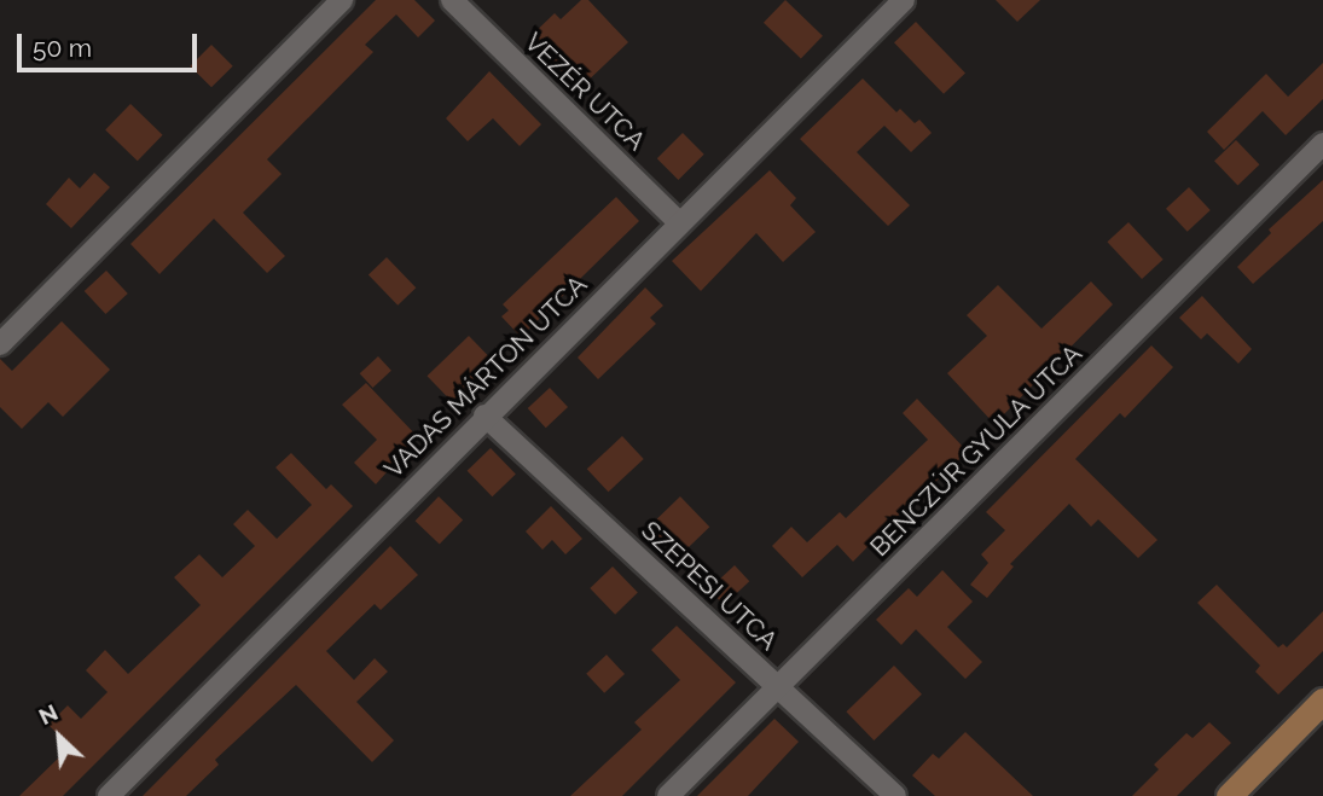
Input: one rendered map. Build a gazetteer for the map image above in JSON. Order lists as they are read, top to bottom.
{
  "streets": {
    "street": [
      "VEZÉR UTCA",
      "VADAS MÁRTON UTCA",
      "BENCZÚR GYULA UTCA",
      "SZEPESI UTCA"
    ]
  },
  "crossings": [
    ["VEZÉR UTCA", "VADAS MÁRTON UTCA"],
    ["VADAS MÁRTON UTCA", "SZEPESI UTCA"],
    ["BENCZÚR GYULA UTCA", "SZEPESI UTCA"]
  ],
  "scale_bar": "50 m",
  "north": "top left"
}
